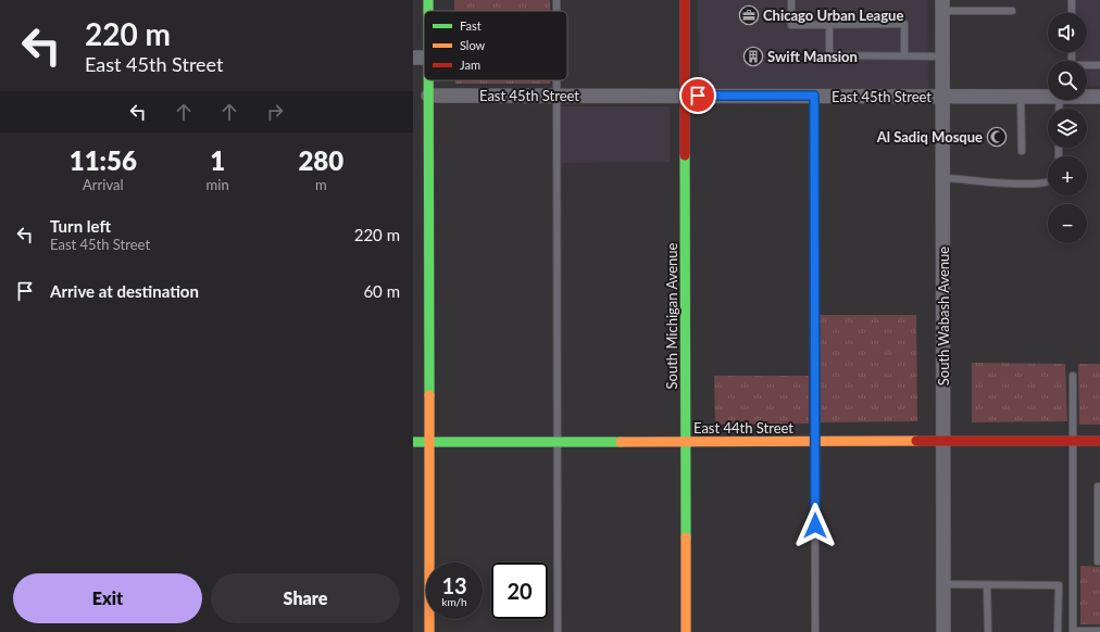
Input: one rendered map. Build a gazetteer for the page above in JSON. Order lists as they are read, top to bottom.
{
  "streets": {
    "street": [
      "East 45th Street",
      "South Michigan Avenue",
      "South Wabash Avenue",
      "East 44th Street"
    ]
  },
  "crossings": [
    ["East 45th Street", "South Michigan Avenue"],
    ["East 45th Street", "South Wabash Avenue"],
    ["South Michigan Avenue", "East 44th Street"],
    ["South Wabash Avenue", "East 44th Street"]
  ],
  "places": {
    "office": ["Chicago Urban League"],
    "building": ["Swift Mansion"],
    "mosque": ["Al Sadiq Mosque"]
  },
  "legend": ["Fast", "Slow", "Jam"],
  "page": {
    "turn": ["220 m", "East 45th Street"],
    "map_buttons": ["+", "−"],
    "eta": [
      "11:56",
      "Arrival",
      "1",
      "min",
      "280",
      "m"
    ],
    "list": [
      {
        "name": "Turn left",
        "note": "East 45th Street",
        "value": "220 m"
      },
      {
        "name": "Arrive at destination",
        "value": "60 m"
      }
    ],
    "speed": "13 km/h",
    "limit": "20",
    "buttons": ["Exit", "Share"]
  }
}
